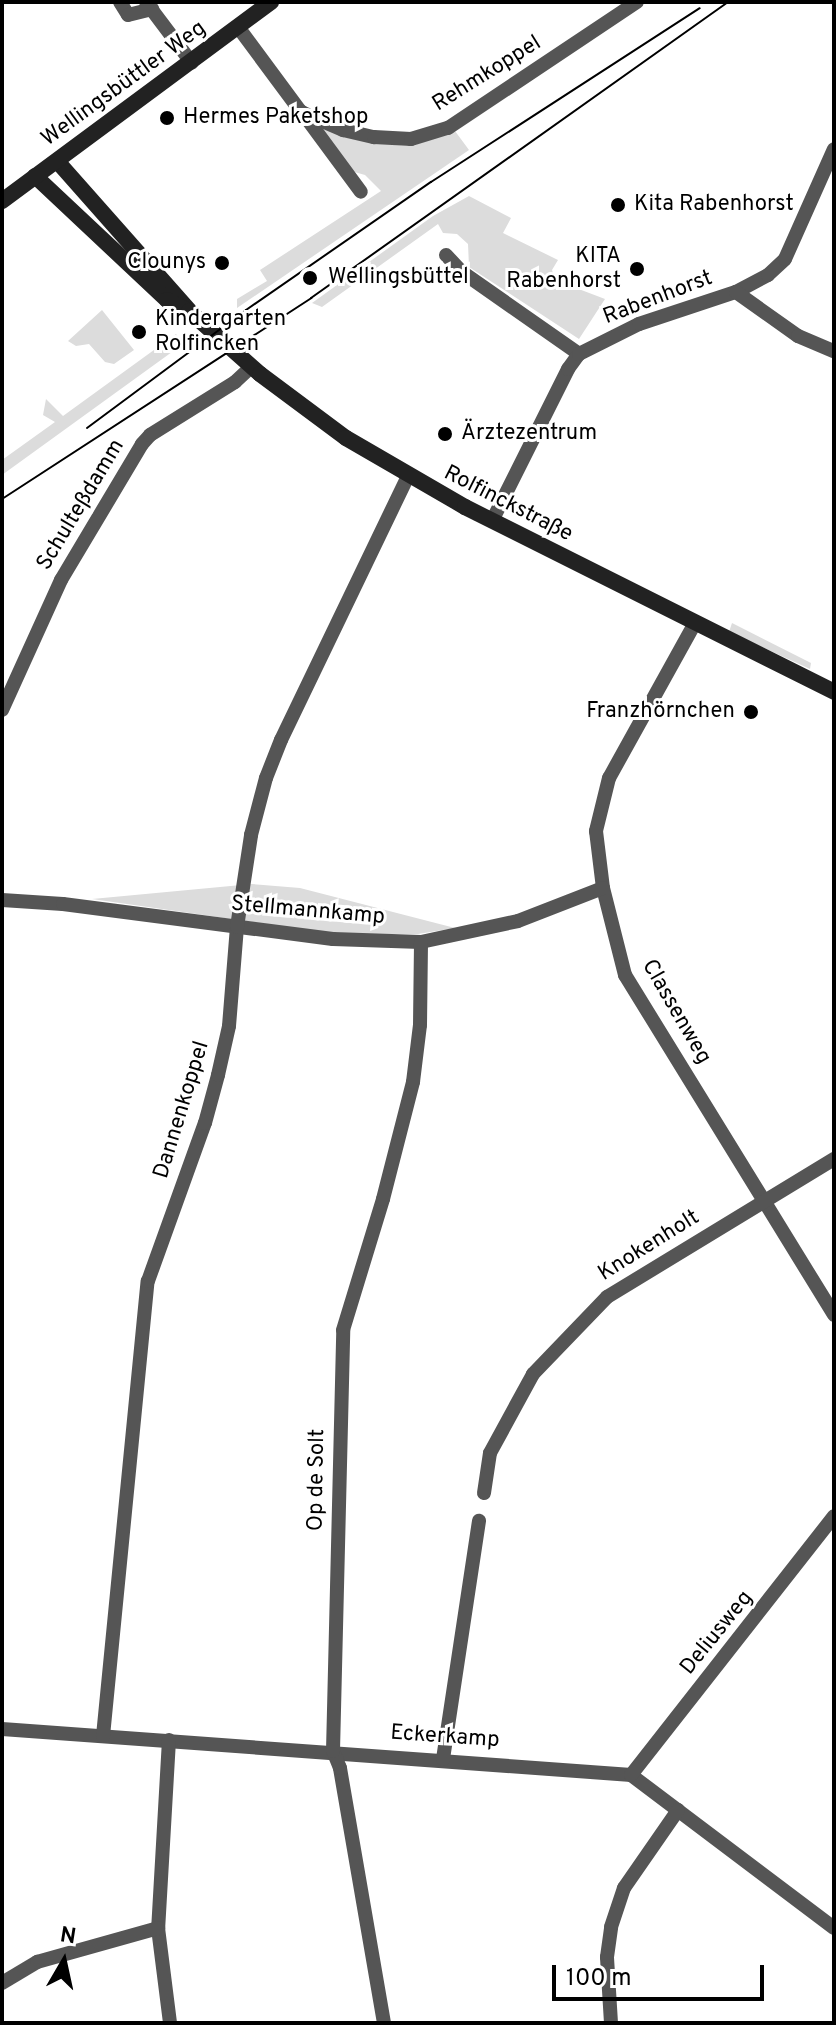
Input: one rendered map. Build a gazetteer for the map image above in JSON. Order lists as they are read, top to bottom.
{
  "streets": {
    "main road": ["Wellingsbüttler Weg", "Rolfinckstraße"],
    "street": [
      "Rehmkoppel",
      "Rabenhorst",
      "Schulteßdamm",
      "Stellmannkamp",
      "Classenweg",
      "Dannenkoppel",
      "Knokenholt",
      "Op de Solt",
      "Deliusweg",
      "Eckerkamp"
    ]
  },
  "crossings": [
    ["Wellingsbüttler Weg", "Rolfinckstraße"],
    ["Rolfinckstraße", "Schulteßdamm"],
    ["Rolfinckstraße", "Classenweg"],
    ["Rolfinckstraße", "Dannenkoppel"],
    ["Stellmannkamp", "Classenweg"],
    ["Stellmannkamp", "Dannenkoppel"],
    ["Stellmannkamp", "Op de Solt"],
    ["Classenweg", "Knokenholt"],
    ["Dannenkoppel", "Eckerkamp"],
    ["Op de Solt", "Eckerkamp"],
    ["Deliusweg", "Eckerkamp"]
  ],
  "places": [
    "Hermes Paketshop",
    "Kita Rabenhorst",
    "Clounys",
    "KITA Rabenhorst",
    "Wellingsbüttel",
    "Kindergarten Rolfincken",
    "Ärztezentrum",
    "Franzhörnchen"
  ],
  "scale_bar": "100 m",
  "north": "top"
}
